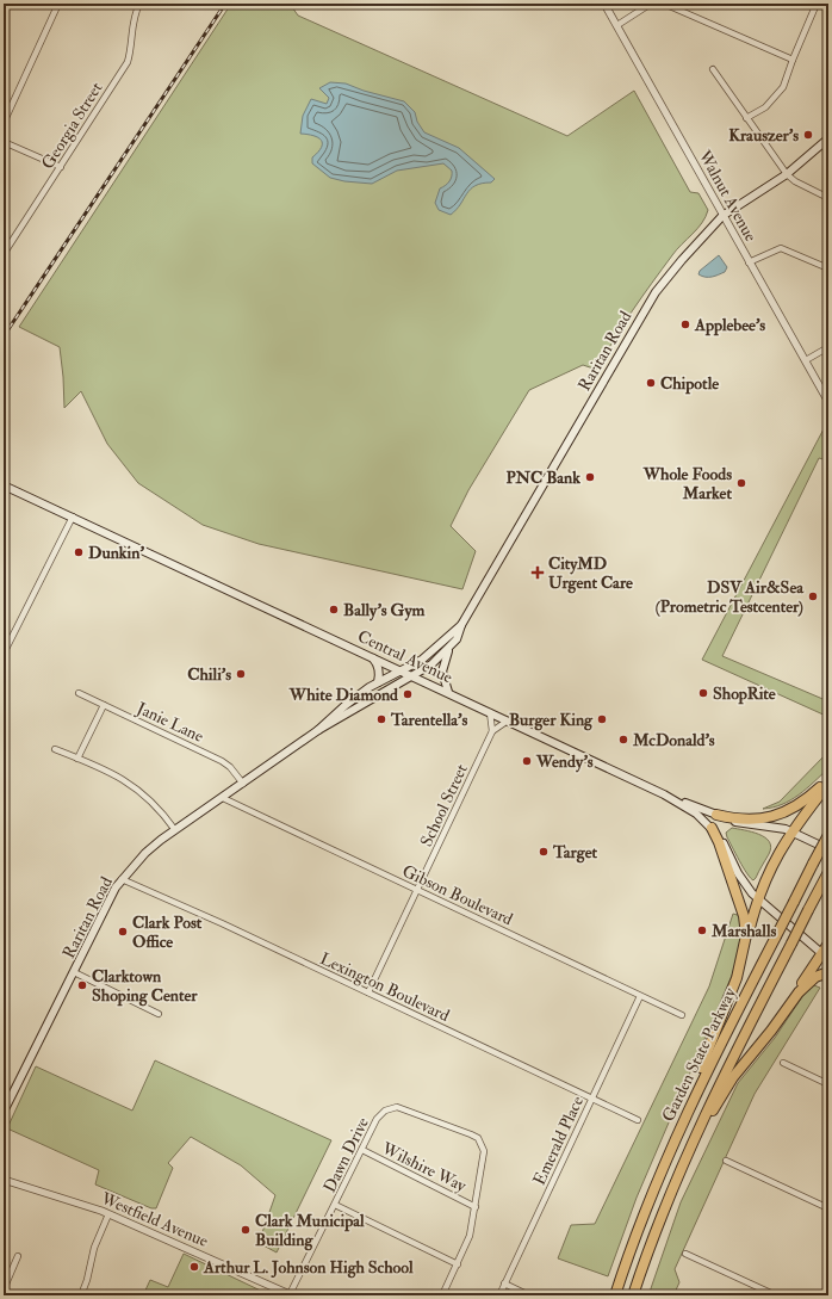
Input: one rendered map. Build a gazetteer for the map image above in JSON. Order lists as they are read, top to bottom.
{
  "streets": {
    "highway": ["Garden State Parkway"],
    "main road": ["Raritan Road", "Central Avenue"],
    "street": [
      "Georgia Street",
      "Walnut Avenue",
      "Janie Lane",
      "School Street",
      "Gibson Boulevard",
      "Lexington Boulevard",
      "Emerald Place",
      "Dawn Drive",
      "Wilshire Way",
      "Westfield Avenue"
    ]
  },
  "crossings": [
    ["Walnut Avenue", "Raritan Road"],
    ["Raritan Road", "Central Avenue"],
    ["Raritan Road", "Janie Lane"],
    ["Raritan Road", "Gibson Boulevard"],
    ["Raritan Road", "Lexington Boulevard"],
    ["Central Avenue", "School Street"],
    ["School Street", "Gibson Boulevard"],
    ["School Street", "Lexington Boulevard"],
    ["Gibson Boulevard", "Emerald Place"],
    ["Lexington Boulevard", "Emerald Place"],
    ["Dawn Drive", "Wilshire Way"],
    ["Dawn Drive", "Westfield Avenue"]
  ],
  "places": {
    "other": [
      "Krauszer's",
      "Applebee's",
      "Chipotle",
      "PNC Bank",
      "Whole Foods Market",
      "Dunkin'",
      "DSV Air&Sea (Prometric Testcenter)",
      "Bally's Gym",
      "Chili's",
      "ShopRite",
      "White Diamond",
      "Tarentella's",
      "Burger King",
      "McDonald's",
      "Wendy's",
      "Target",
      "Marshalls",
      "Clark Post Office",
      "Clarktown Shoping Center",
      "Clark Municipal Building",
      "Arthur L. Johnson High School"
    ],
    "health": ["CityMD Urgent Care"]
  }
}
